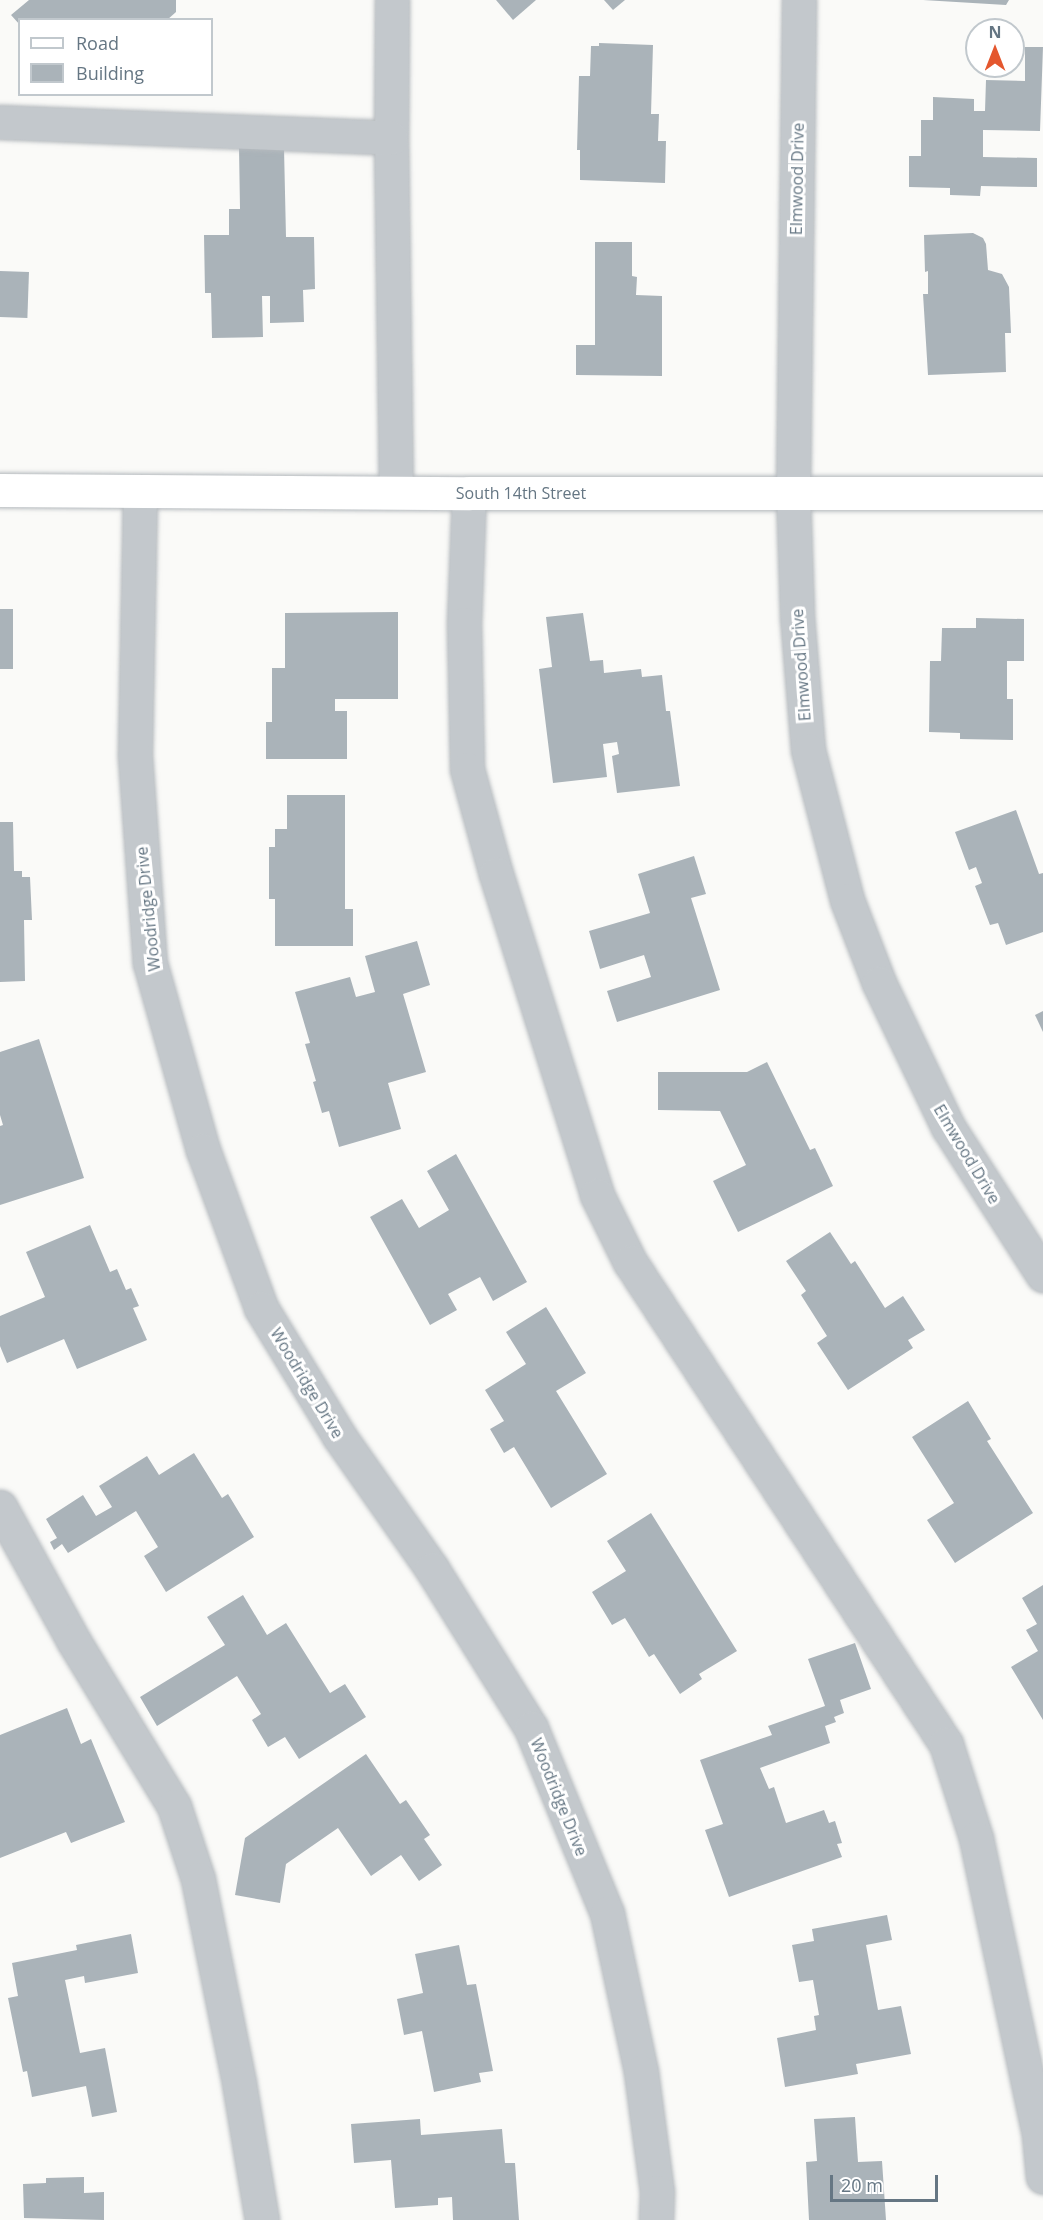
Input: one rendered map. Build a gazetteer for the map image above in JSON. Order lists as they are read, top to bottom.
{
  "streets": {
    "main road": ["South 14th Street"],
    "street": ["Elmwood Drive", "Woodridge Drive"]
  },
  "crossings": [
    ["Elmwood Drive", "South 14th Street"],
    ["South 14th Street", "Woodridge Drive"]
  ],
  "legend": ["Road", "Building"],
  "scale_bar": "20 m",
  "north": "top"
}
